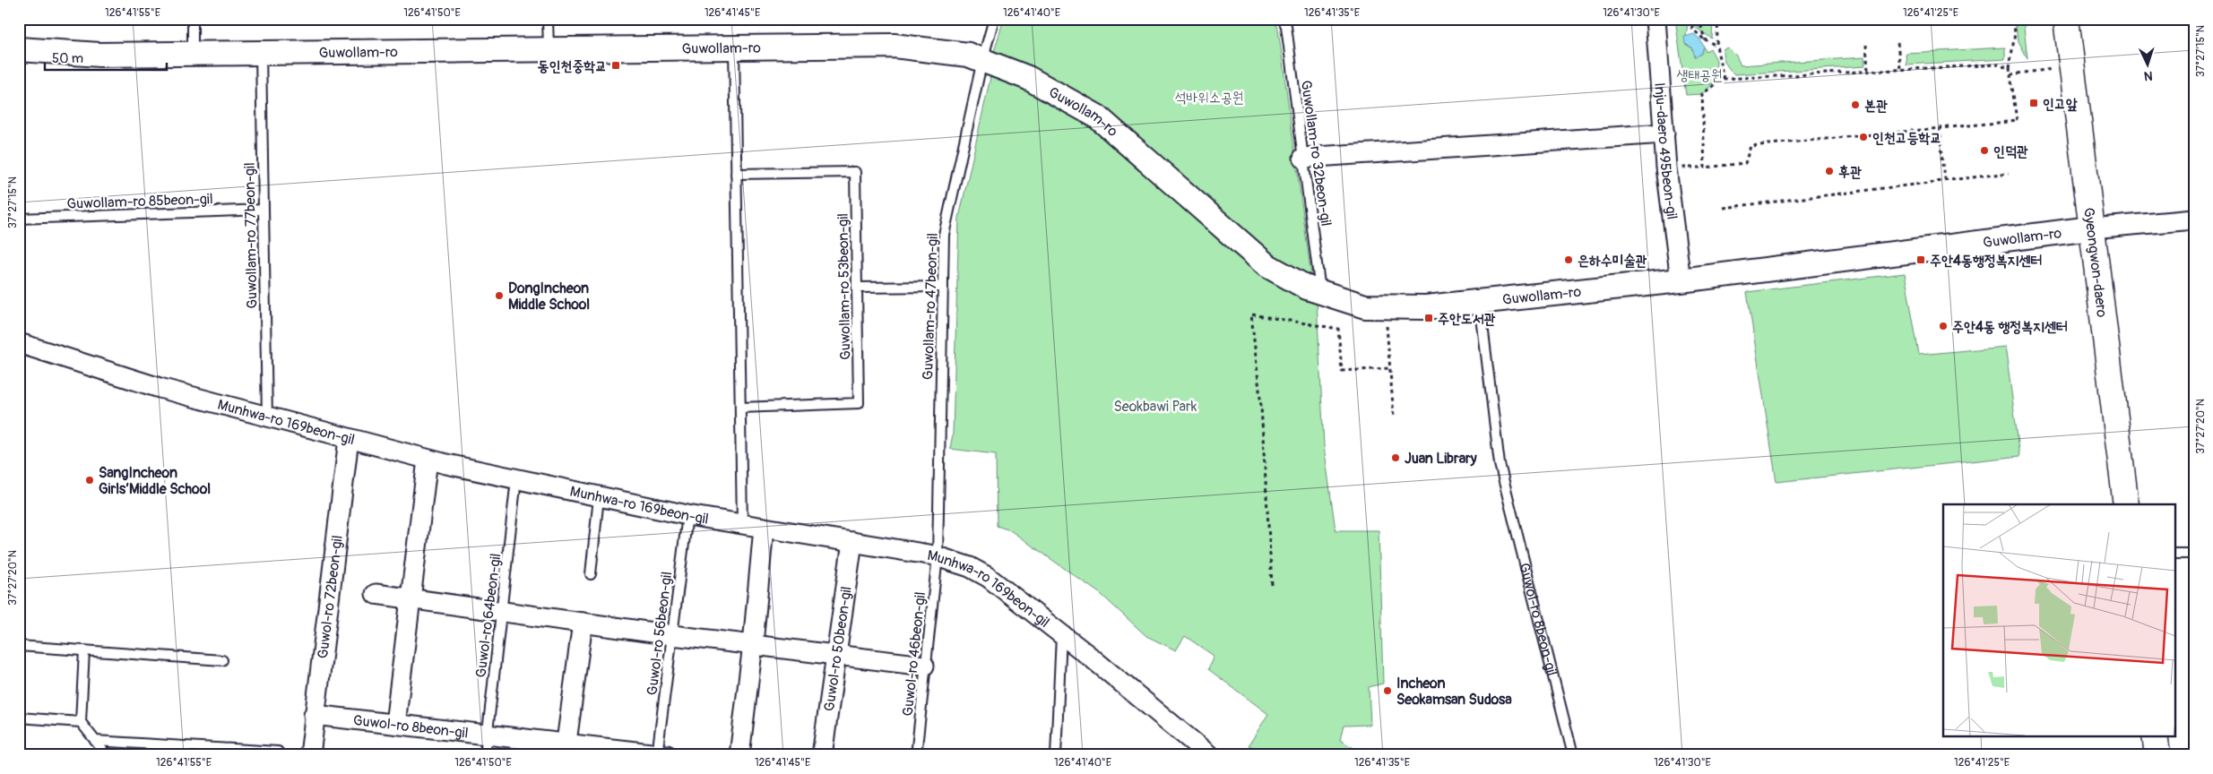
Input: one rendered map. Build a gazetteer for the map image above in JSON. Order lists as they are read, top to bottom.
{
  "streets": {
    "main road": ["Gyeongwon-daero"],
    "street": [
      "Guwollam-ro",
      "Inju-daero 495beon-gil",
      "Munhwa-ro 169beon-gil",
      "Guwol-ro 72beon-gil",
      "Guwol-ro 8beon-gil",
      "Guwol-ro 50beon-gil"
    ],
    "lane": [
      "Guwollam-ro 32beon-gil",
      "Guwollam-ro 85beon-gil",
      "Guwollam-ro 77beon-gil",
      "Guwollam-ro 53beon-gil",
      "Guwollam-ro 47beon-gil",
      "Guwol-ro 64beon-gil",
      "Guwol-ro 56beon-gil",
      "Guwol-ro 46beon-gil"
    ]
  },
  "crossings": [
    ["Guwollam-ro", "Inju-daero 495beon-gil"],
    ["Guwollam-ro", "Guwollam-ro 32beon-gil"],
    ["Guwollam-ro", "Guwollam-ro 77beon-gil"],
    ["Guwollam-ro", "Gyeongwon-daero"],
    ["Guwollam-ro", "Guwollam-ro 47beon-gil"],
    ["Guwollam-ro", "Guwol-ro 8beon-gil"],
    ["Guwollam-ro 85beon-gil", "Guwollam-ro 77beon-gil"],
    ["Guwollam-ro 77beon-gil", "Munhwa-ro 169beon-gil"],
    ["Guwollam-ro 47beon-gil", "Munhwa-ro 169beon-gil"],
    ["Guwollam-ro 47beon-gil", "Guwol-ro 46beon-gil"],
    ["Munhwa-ro 169beon-gil", "Guwol-ro 72beon-gil"],
    ["Munhwa-ro 169beon-gil", "Guwol-ro 64beon-gil"],
    ["Munhwa-ro 169beon-gil", "Guwol-ro 56beon-gil"],
    ["Munhwa-ro 169beon-gil", "Guwol-ro 50beon-gil"],
    ["Munhwa-ro 169beon-gil", "Guwol-ro 46beon-gil"],
    ["Guwol-ro 72beon-gil", "Guwol-ro 8beon-gil"],
    ["Guwol-ro 64beon-gil", "Guwol-ro 8beon-gil"],
    ["Guwol-ro 8beon-gil", "Guwol-ro 56beon-gil"]
  ],
  "parks": ["생태공원", "석바위소공원", "Seokbawi Park"],
  "places": {
    "transit": [
      "동인천중학교",
      "인고앞",
      "주안4동행정복지센터",
      "주안도서관"
    ],
    "other": [
      "본관",
      "인천고등학교",
      "인덕관",
      "후관",
      "은하수미술관",
      "DongIncheon Middle School",
      "주안4동 행정복지센터",
      "Juan Library",
      "SangIncheon Girls’Middle School",
      "Incheon Seokamsan Sudosa"
    ]
  },
  "scale_bar": "50 m",
  "north": "bottom",
  "coordinates": [
    "126°41'55\"E",
    "126°41'50\"E",
    "126°41'45\"E",
    "126°41'40\"E",
    "126°41'35\"E",
    "126°41'30\"E",
    "126°41'25\"E",
    "37°27'15\"N",
    "37°27'20\"N"
  ]
}
